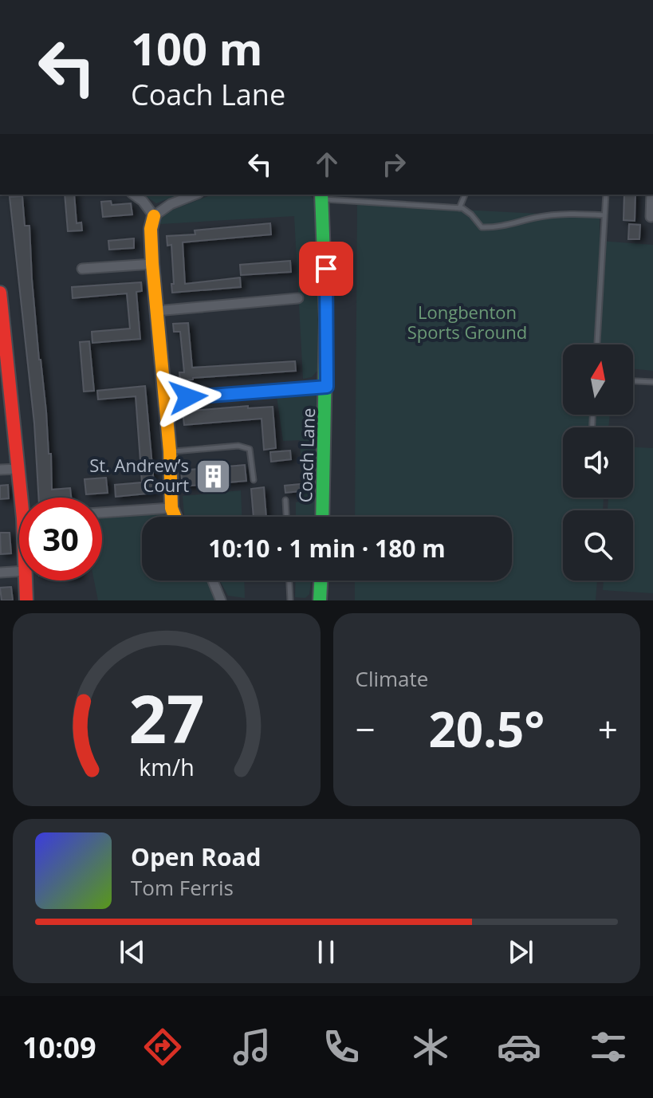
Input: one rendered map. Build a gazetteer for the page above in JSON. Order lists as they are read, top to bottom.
{
  "streets": {
    "street": ["Coach Lane"]
  },
  "parks": ["Longbenton Sports Ground"],
  "places": {
    "building": ["St. Andrew’s Court"]
  },
  "north": "top",
  "page": {
    "turn": ["100 m", "Coach Lane"],
    "limit": "30",
    "trip": "10:10 · 1 min · 180 m",
    "tile": "Climate",
    "heat": ["−", "20.5°", "+"],
    "song": ["Open Road", "Tom Ferris"],
    "tabs": "10:09",
    "gauge": ["27", "km/h"]
  }
}
